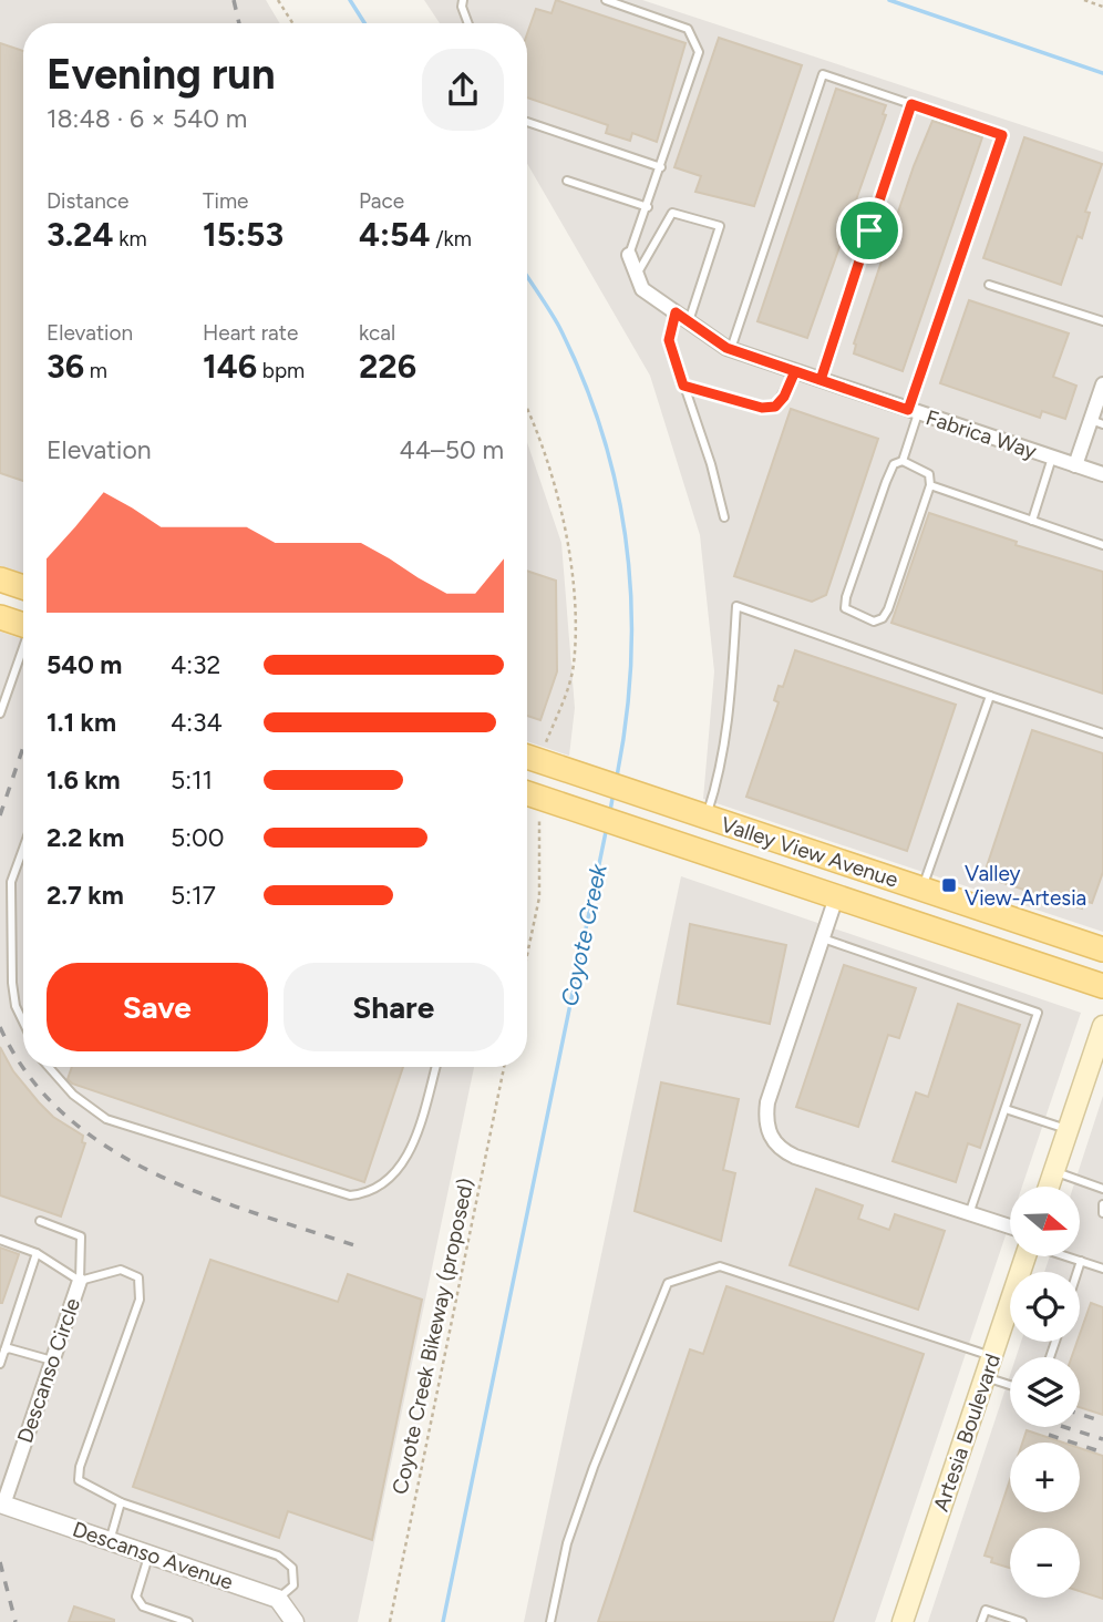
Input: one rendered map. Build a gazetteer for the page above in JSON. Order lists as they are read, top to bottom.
{
  "streets": {
    "main road": ["Valley View Avenue", "Artesia Boulevard"],
    "street": ["Fabrica Way", "Descanso Circle", "Descanso Avenue"],
    "path": ["Coyote Creek Bikeway (proposed)"]
  },
  "crossings": [
    ["Descanso Circle", "Descanso Avenue"]
  ],
  "water": ["Coyote Creek"],
  "places": {
    "transit": ["Valley View-Artesia"]
  },
  "north": "right",
  "page": {
    "heading": ["Evening run", "18:48 · 6 × 540 m"],
    "stats": [
      ["Distance", "3.24 km"],
      ["Time", "15:53"],
      ["Pace", "4:54 /km"],
      ["Elevation", "36 m"],
      ["Heart rate", "146 bpm"],
      ["kcal", "226"]
    ],
    "chart": ["Elevation", "44–50 m"],
    "list": [
      {
        "name": "540 m",
        "note": "4:32"
      },
      {
        "name": "1.1 km",
        "note": "4:34"
      },
      {
        "name": "1.6 km",
        "note": "5:11"
      },
      {
        "name": "2.2 km",
        "note": "5:00"
      },
      {
        "name": "2.7 km",
        "note": "5:17"
      }
    ],
    "buttons": ["Save", "Share"],
    "map_buttons": ["+", "−"]
  }
}
